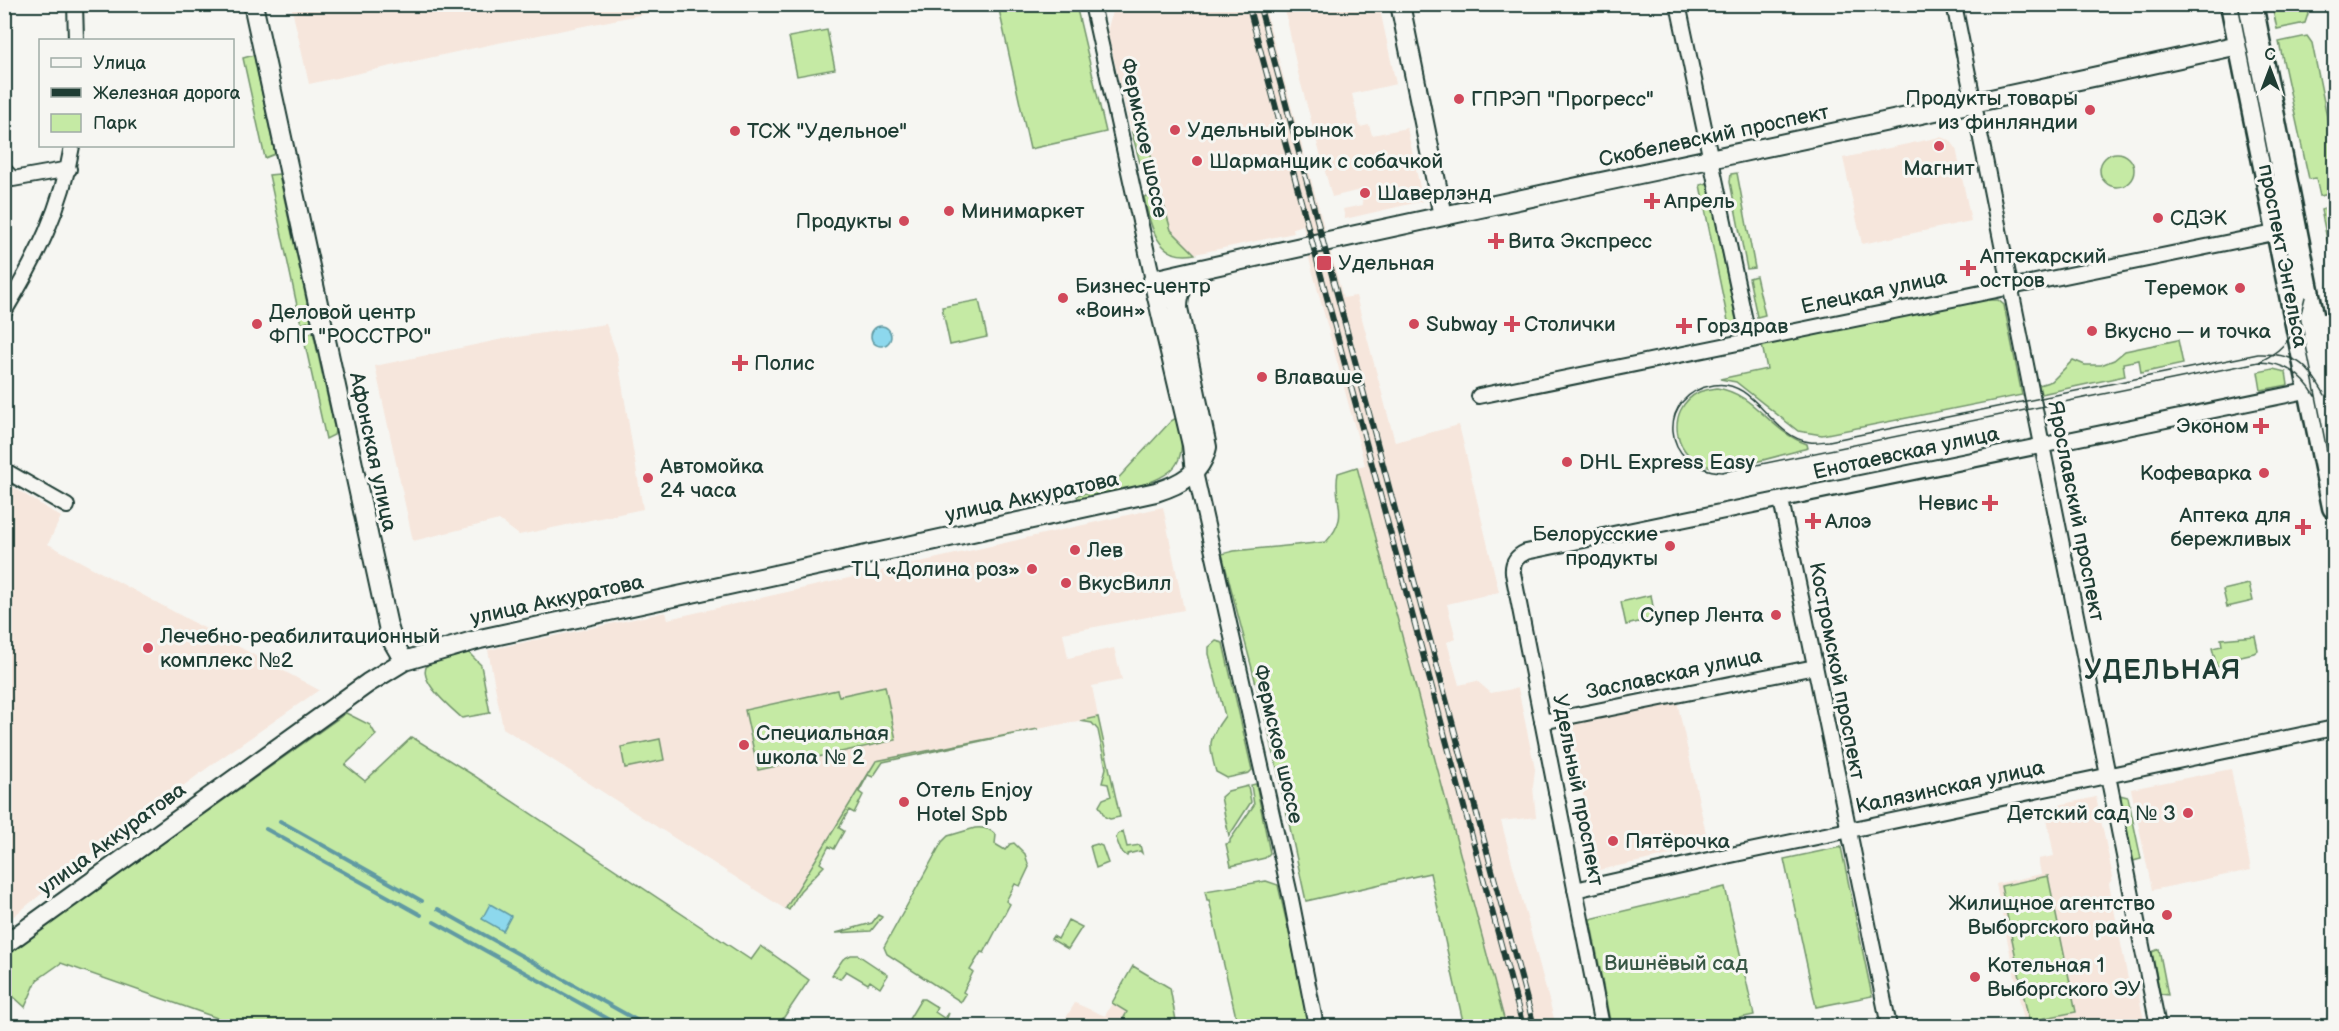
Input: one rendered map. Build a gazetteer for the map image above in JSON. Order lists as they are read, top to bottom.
{
  "streets": {
    "main road": ["проспект Энгельса"],
    "street": [
      "Скобелевский проспект",
      "Фермское шоссе",
      "Елецкая улица",
      "Афонская улица",
      "Енотаевская улица",
      "улица Аккуратова",
      "Ярославский проспект",
      "Костромской проспект",
      "Заславская улица",
      "Калязинская улица",
      "Удельный проспект"
    ]
  },
  "crossings": [
    ["Скобелевский проспект", "Фермское шоссе"],
    ["Скобелевский проспект", "проспект Энгельса"],
    ["Скобелевский проспект", "Ярославский проспект"],
    ["Фермское шоссе", "улица Аккуратова"],
    ["проспект Энгельса", "Елецкая улица"],
    ["проспект Энгельса", "Енотаевская улица"],
    ["Елецкая улица", "Ярославский проспект"],
    ["Афонская улица", "улица Аккуратова"],
    ["Енотаевская улица", "Ярославский проспект"],
    ["Енотаевская улица", "Костромской проспект"],
    ["Енотаевская улица", "Удельный проспект"],
    ["Ярославский проспект", "Калязинская улица"],
    ["Костромской проспект", "Заславская улица"],
    ["Костромской проспект", "Калязинская улица"],
    ["Заславская улица", "Удельный проспект"],
    ["Калязинская улица", "Удельный проспект"]
  ],
  "districts": ["УДЕЛЬНАЯ"],
  "parks": ["Вишнёвый сад"],
  "places": {
    "other": [
      "ГПРЭП \"Прогресс\"",
      "Продукты товары из финляндии",
      "Удельный рынок",
      "ТСЖ \"Удельное\"",
      "Магнит",
      "Шарманщик с собачкой",
      "Шаверлэнд",
      "Минимаркет",
      "СДЭК",
      "Продукты",
      "Теремок",
      "Бизнес-центр «Воин»",
      "Деловой центр ФПГ \"РОССТРО\"",
      "Subway",
      "Вкусно — и точка",
      "Влаваше",
      "DHL Express Easy",
      "Кофеварка",
      "Автомойка 24 часа",
      "Белорусские продукты",
      "Лев",
      "ТЦ «Долина роз»",
      "ВкусВилл",
      "Супер Лента",
      "Лечебно-реабилитационный комплекс №2",
      "Специальная школа № 2",
      "Отель Enjoy Hotel Spb",
      "Детский сад № 3",
      "Пятёрочка",
      "Жилищное агентство Выборгского райна",
      "Котельная 1 Выборгского ЭУ"
    ],
    "health": [
      "Апрель",
      "Вита Экспресс",
      "Аптекарский остров",
      "Столички",
      "Горздрав",
      "Полис",
      "Эконом",
      "Невис",
      "Алоэ",
      "Аптека для бережливых"
    ],
    "transit": ["Удельная"]
  },
  "legend": ["Улица", "Железная дорога", "Парк"],
  "north": "top"
}
